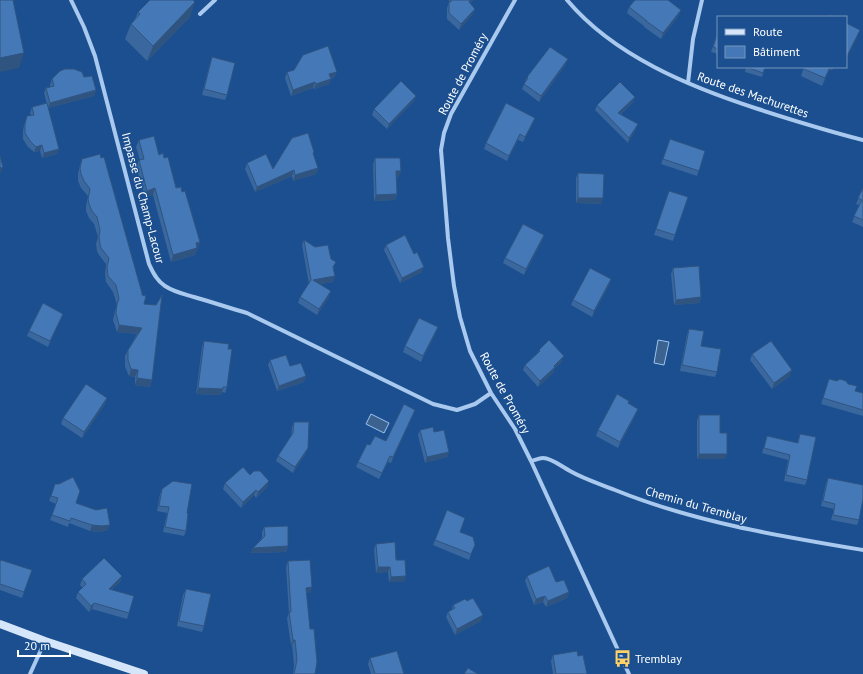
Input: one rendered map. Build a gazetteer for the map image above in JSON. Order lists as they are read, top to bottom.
{
  "streets": {
    "street": [
      "Route de Proméry",
      "Route des Machurettes",
      "Impasse du Champ-Lacour",
      "Chemin du Tremblay"
    ]
  },
  "crossings": [
    ["Route de Proméry", "Impasse du Champ-Lacour"],
    ["Route de Proméry", "Chemin du Tremblay"]
  ],
  "places": {
    "bus stop": ["Tremblay"]
  },
  "legend": ["Route", "Bâtiment"],
  "scale_bar": "20 m"
}
